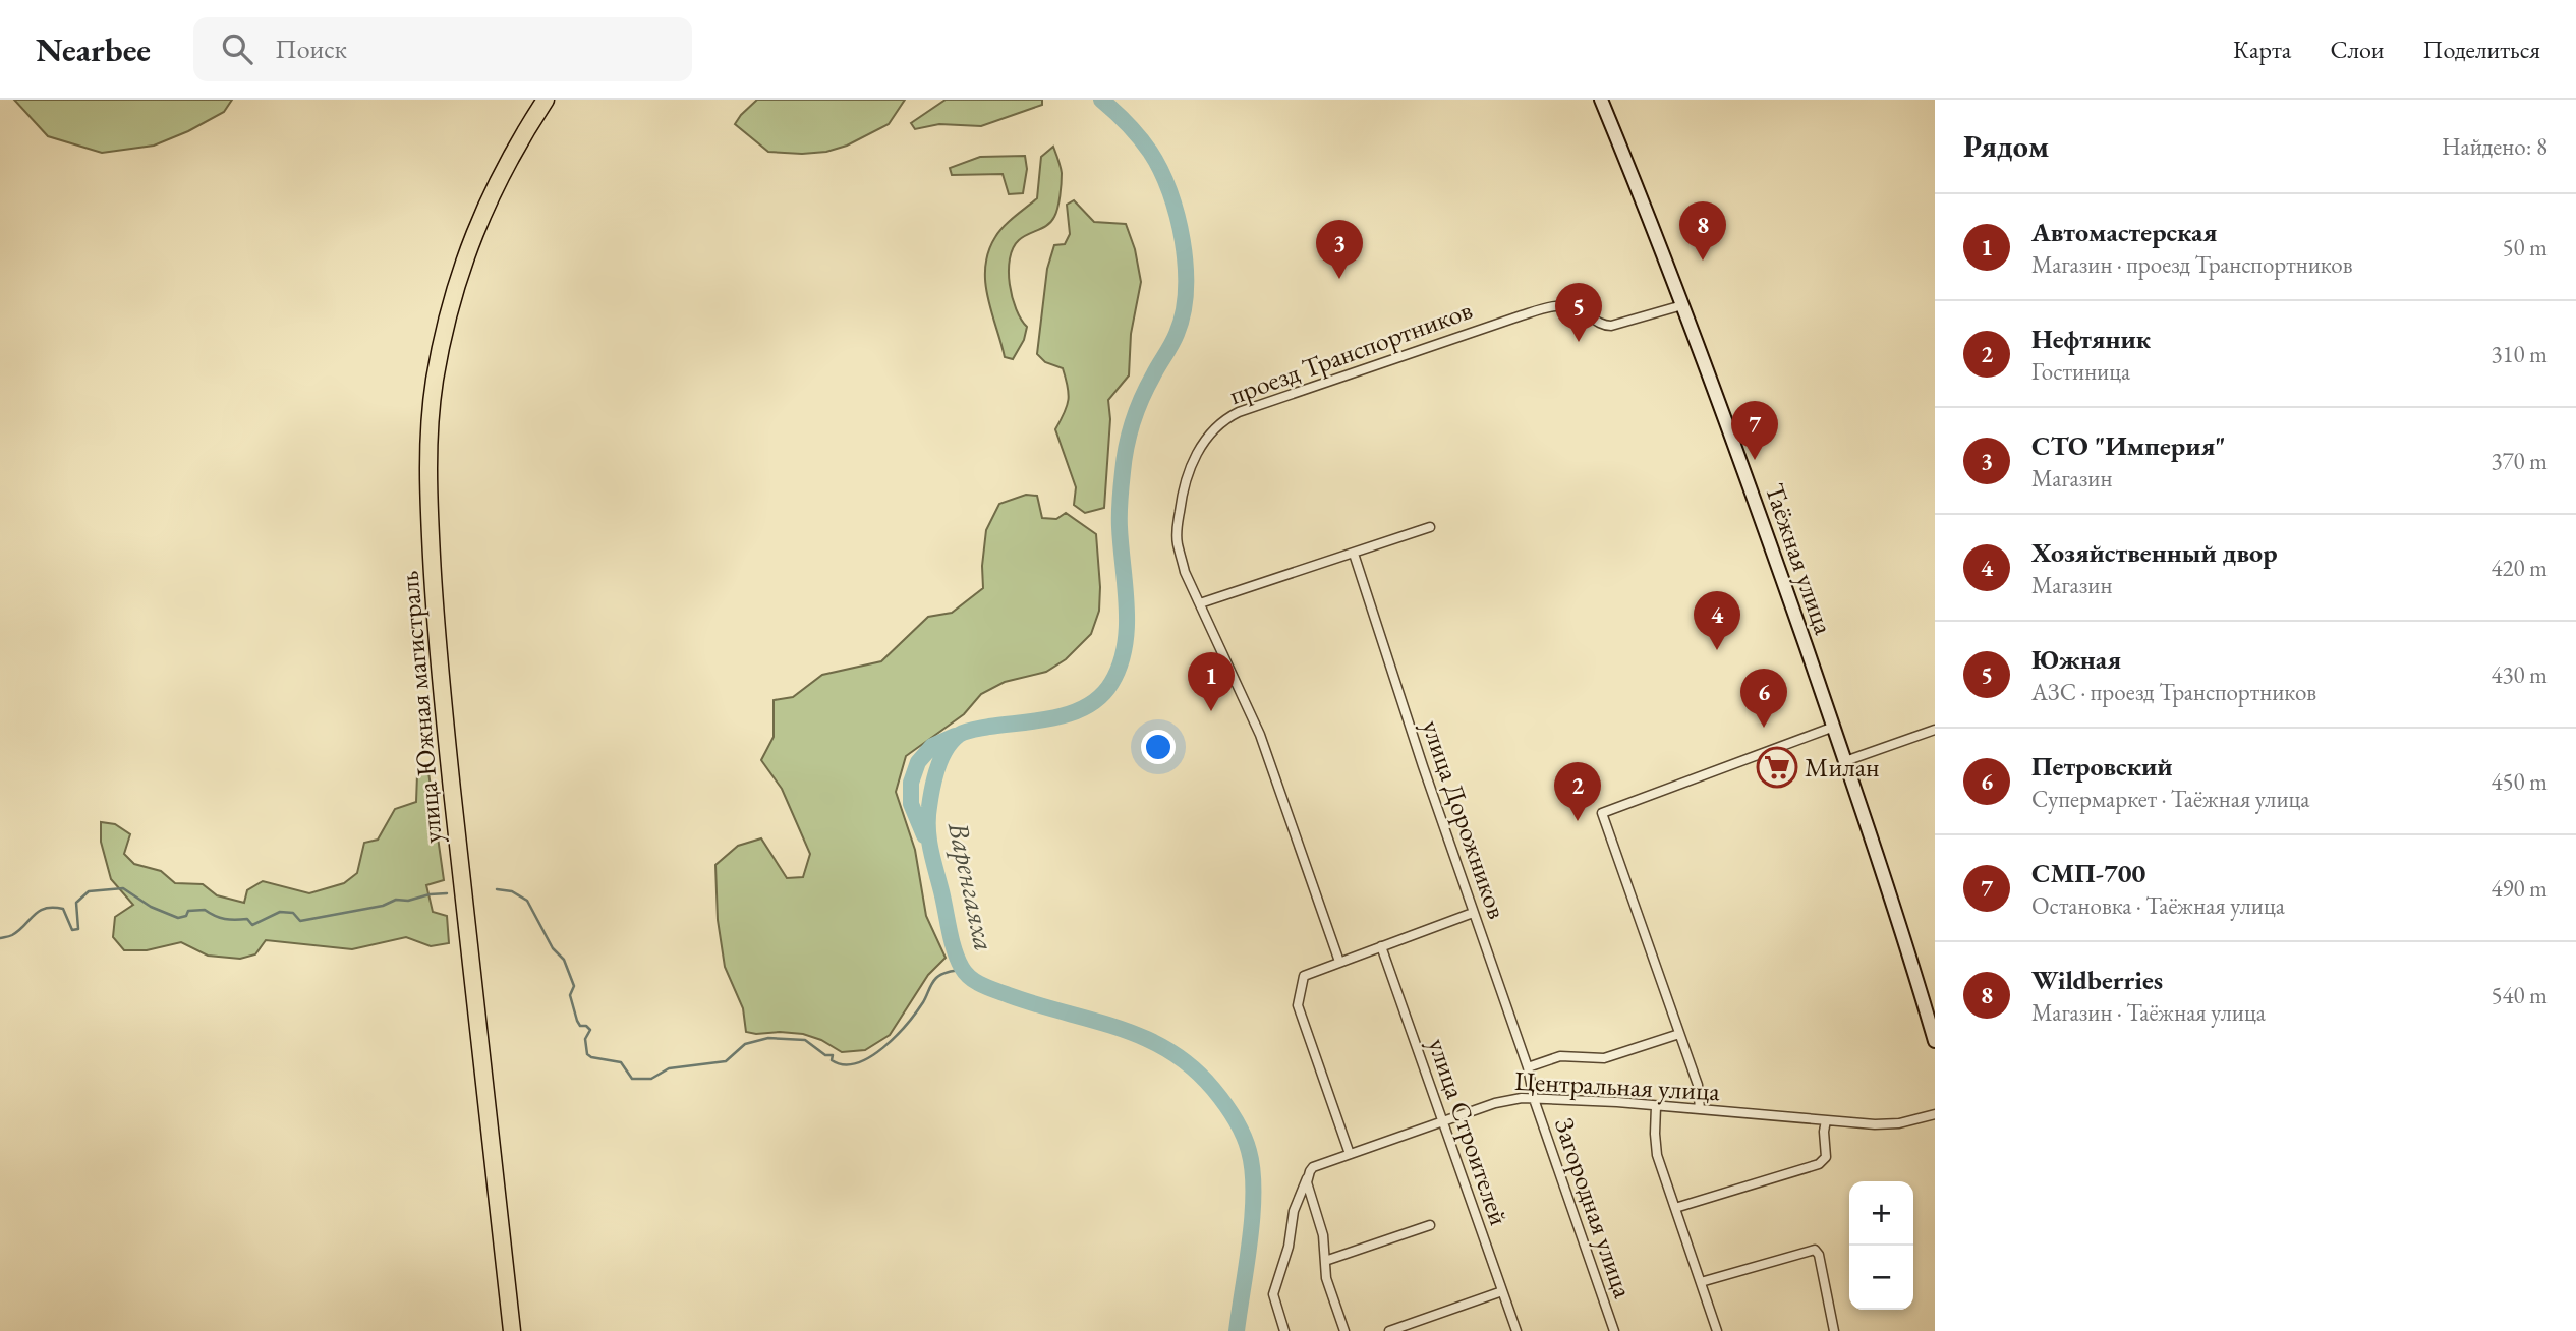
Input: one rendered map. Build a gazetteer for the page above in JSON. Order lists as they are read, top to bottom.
{
  "streets": {
    "highway": ["улица Южная магистраль"],
    "street": [
      "проезд Транспортников",
      "Таёжная улица",
      "улица Дорожников",
      "Центральная улица",
      "улица Строителей",
      "Загородная улица"
    ]
  },
  "crossings": [
    ["проезд Транспортников", "Таёжная улица"],
    ["улица Дорожников", "Центральная улица"],
    ["улица Дорожников", "Загородная улица"],
    ["Центральная улица", "улица Строителей"],
    ["Центральная улица", "Загородная улица"]
  ],
  "water": ["Варенгаяха"],
  "places": {
    "supermarket": ["Милан"]
  },
  "page": {
    "header": "Nearbee",
    "search": "Поиск",
    "nav": ["Карта", "Слои", "Поделиться"],
    "heading": ["Рядом", "Найдено: 8"],
    "list": [
      {
        "mark": "1",
        "name": "Автомастерская",
        "note": "Магазин · проезд Транспортников",
        "value": "50 m"
      },
      {
        "mark": "2",
        "name": "Нефтяник",
        "note": "Гостиница",
        "value": "310 m"
      },
      {
        "mark": "3",
        "name": "СТО \"Империя\"",
        "note": "Магазин",
        "value": "370 m"
      },
      {
        "mark": "4",
        "name": "Хозяйственный двор",
        "note": "Магазин",
        "value": "420 m"
      },
      {
        "mark": "5",
        "name": "Южная",
        "note": "АЗС · проезд Транспортников",
        "value": "430 m"
      },
      {
        "mark": "6",
        "name": "Петровский",
        "note": "Супермаркет · Таёжная улица",
        "value": "450 m"
      },
      {
        "mark": "7",
        "name": "СМП-700",
        "note": "Остановка · Таёжная улица",
        "value": "490 m"
      },
      {
        "mark": "8",
        "name": "Wildberries",
        "note": "Магазин · Таёжная улица",
        "value": "540 m"
      }
    ],
    "pins": [
      "8",
      "3",
      "5",
      "7",
      "4",
      "1",
      "6",
      "2"
    ],
    "map_buttons": ["+", "−"]
  }
}
